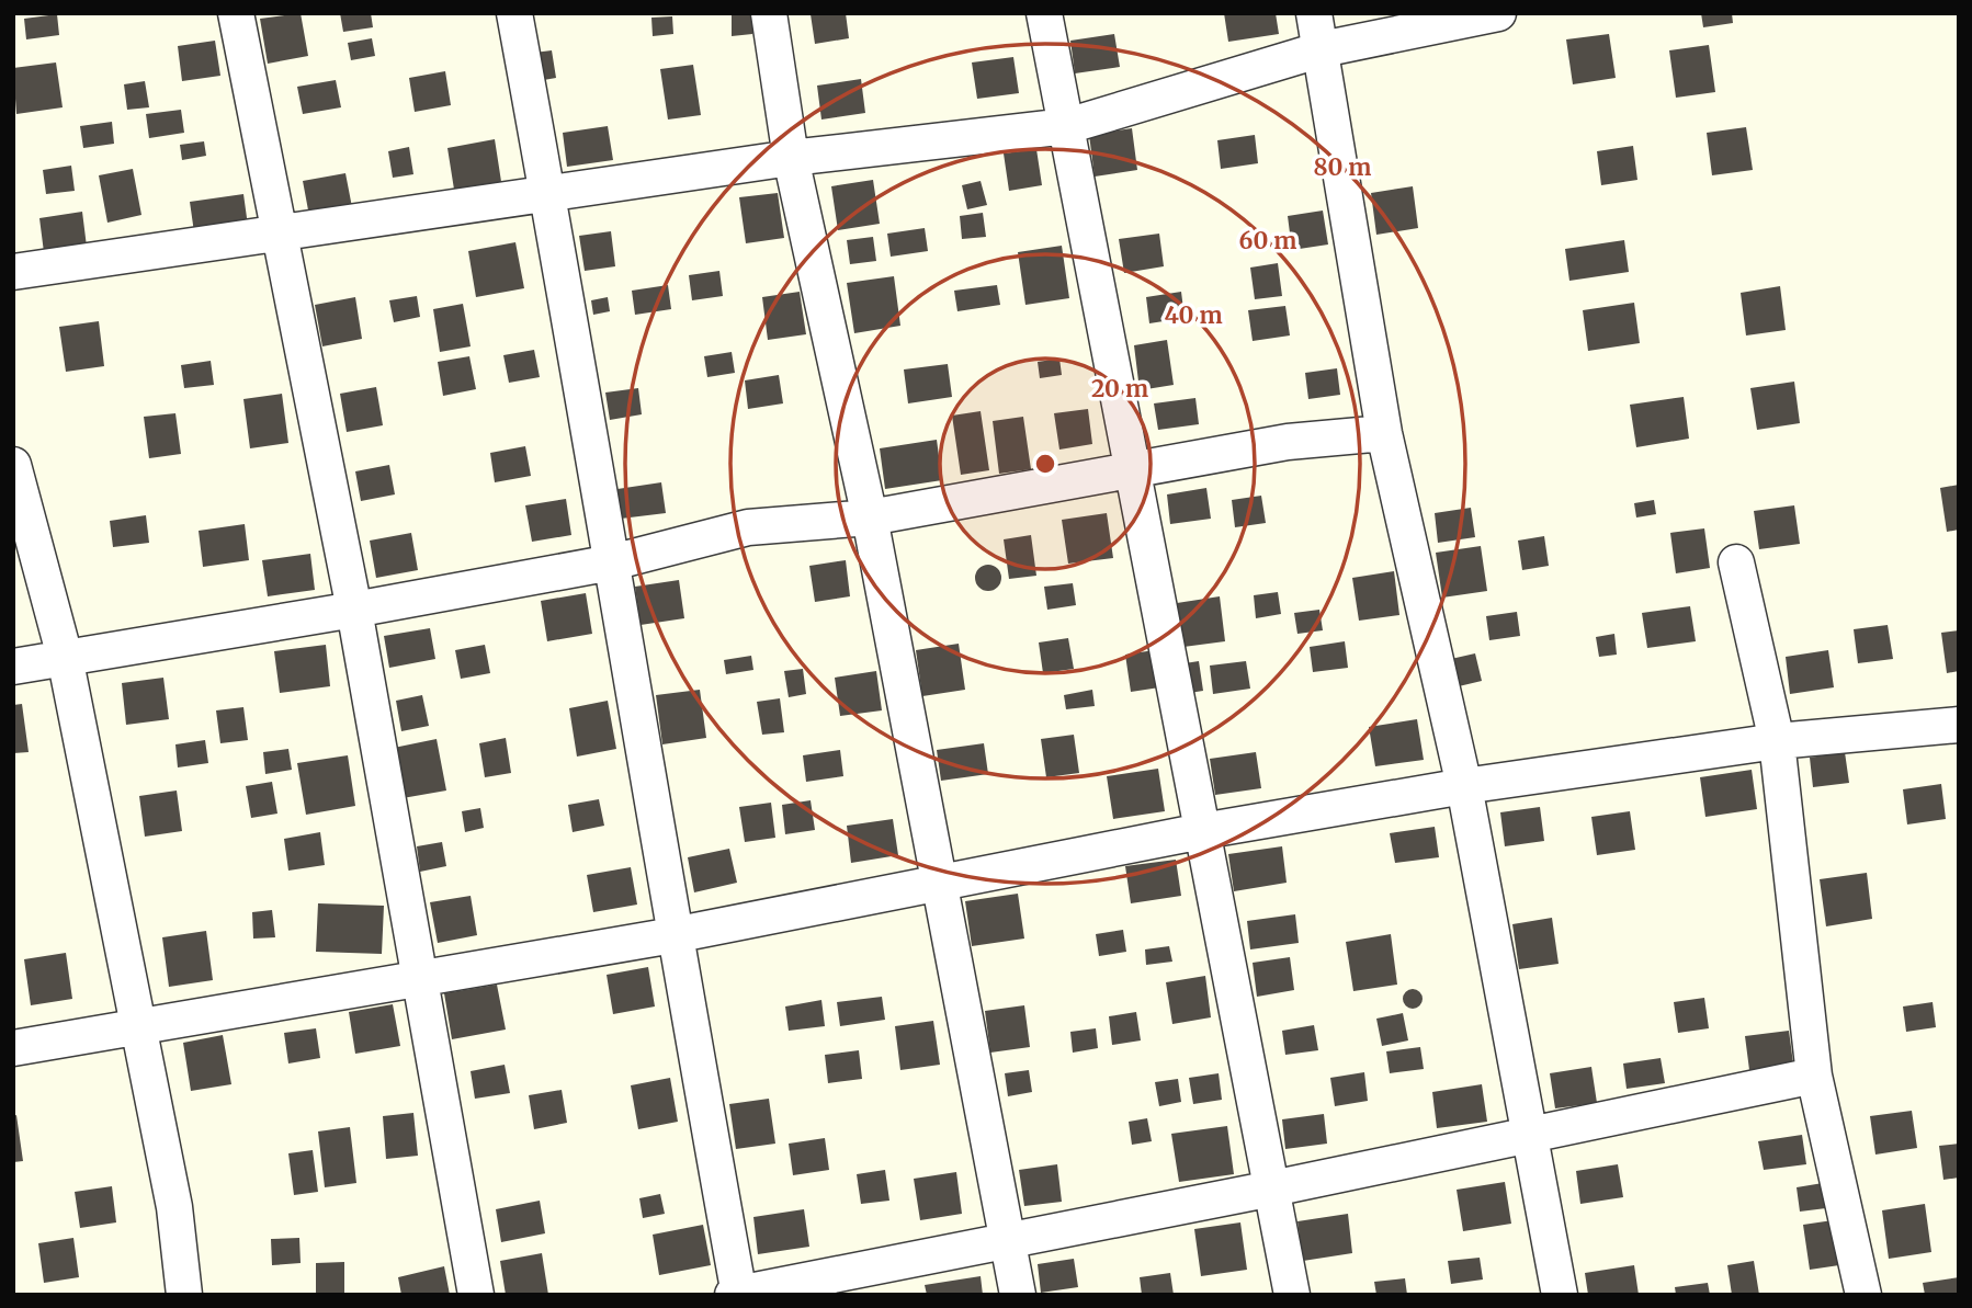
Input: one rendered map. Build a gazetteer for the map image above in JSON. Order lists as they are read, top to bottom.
{
  "rings": [
    "80 m",
    "60 m",
    "40 m",
    "20 m"
  ]
}
